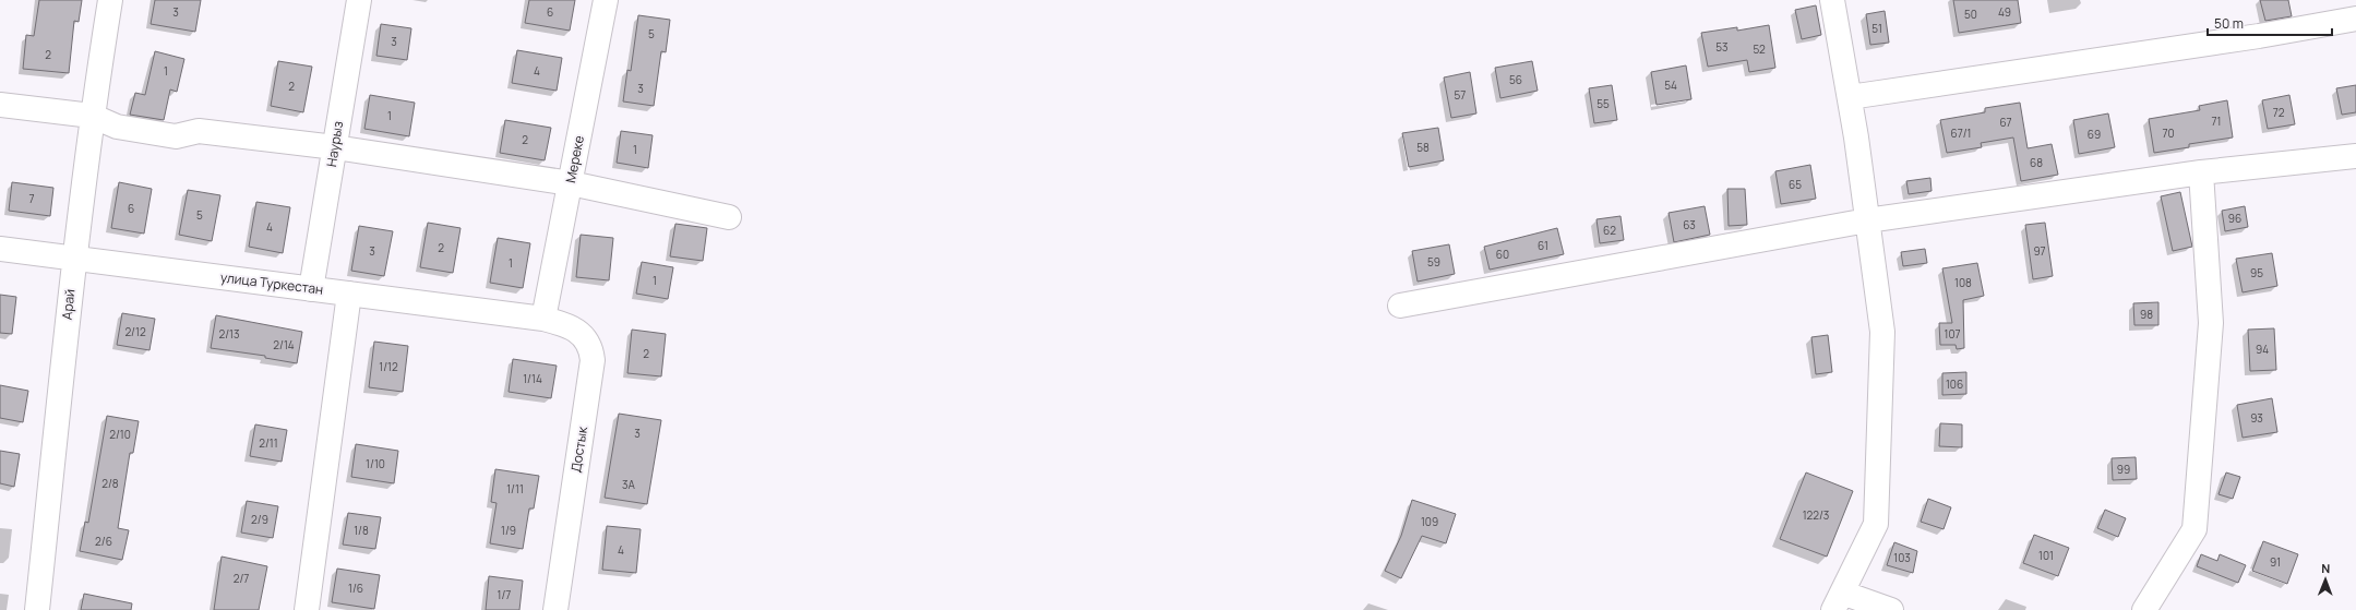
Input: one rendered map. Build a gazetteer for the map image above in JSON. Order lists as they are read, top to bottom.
{
  "streets": {
    "street": [
      "Наурыз",
      "Мереке",
      "улица Туркестан",
      "Арай",
      "Достык"
    ]
  },
  "crossings": [
    ["Наурыз", "улица Туркестан"],
    ["Мереке", "улица Туркестан"],
    ["Мереке", "Достык"],
    ["улица Туркестан", "Арай"],
    ["улица Туркестан", "Достык"]
  ],
  "house_numbers": [
    "3",
    "6",
    "49",
    "50",
    "51",
    "5",
    "3",
    "53",
    "52",
    "2",
    "1",
    "4",
    "56",
    "54",
    "2",
    "3",
    "57",
    "55",
    "72",
    "1",
    "71",
    "67",
    "67/1",
    "70",
    "69",
    "2",
    "58",
    "1",
    "68",
    "65",
    "7",
    "6",
    "5",
    "96",
    "63",
    "4",
    "62",
    "61",
    "2",
    "3",
    "97",
    "60",
    "59",
    "1",
    "95",
    "1",
    "108",
    "98",
    "2/12",
    "2/13",
    "107",
    "2/14",
    "94",
    "2",
    "1/12",
    "1/14",
    "106",
    "93",
    "3",
    "2/10",
    "2/11",
    "1/10",
    "99",
    "2/8",
    "3А",
    "1/11",
    "122/3",
    "2/9",
    "109",
    "1/8",
    "1/9",
    "2/6",
    "4",
    "101",
    "103",
    "91",
    "2/7",
    "1/6",
    "1/7"
  ],
  "scale_bar": "50 m",
  "north": "top"
}
